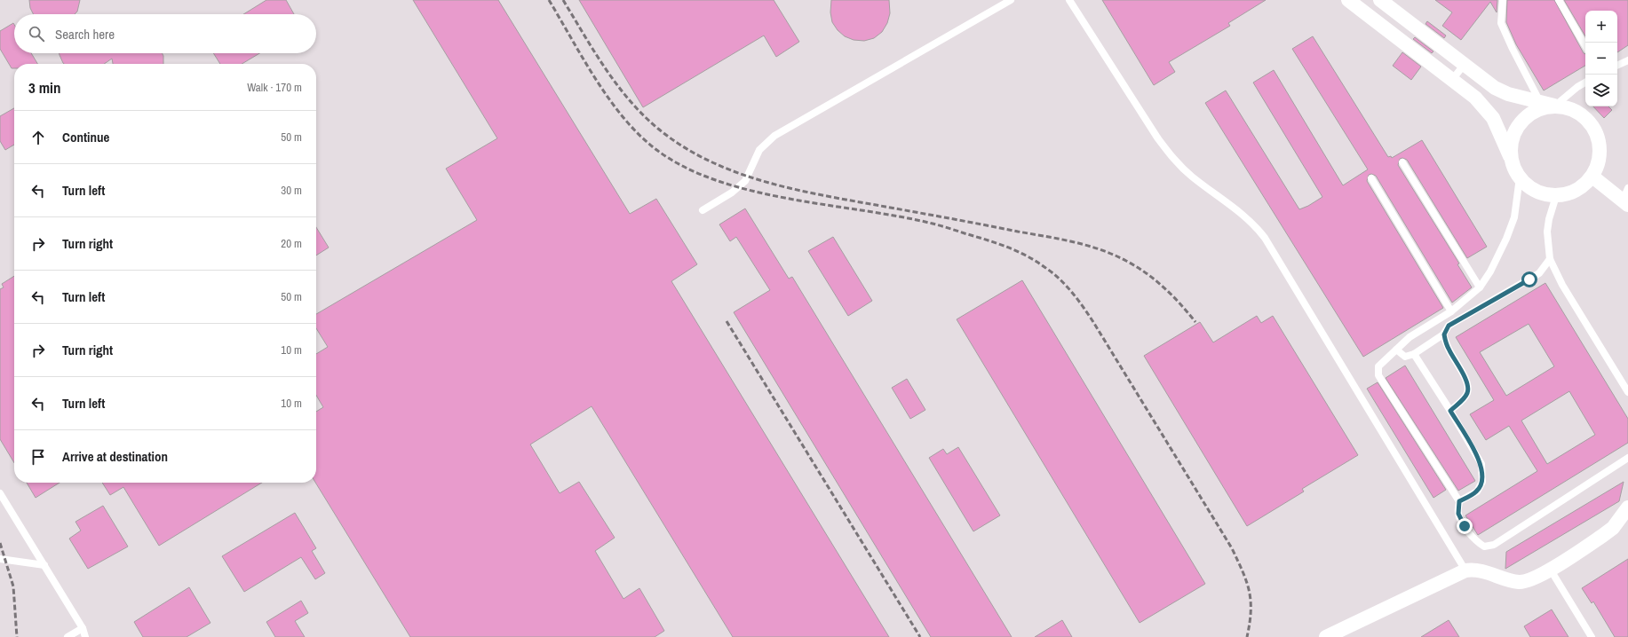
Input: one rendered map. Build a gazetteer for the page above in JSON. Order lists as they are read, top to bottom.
{
  "page": {
    "map_buttons": ["+", "−"],
    "search": "Search here",
    "heading": ["3 min", "Walk · 170 m"],
    "list": [
      ["Continue", "50 m"],
      ["Turn left", "30 m"],
      ["Turn right", "20 m"],
      ["Turn left", "50 m"],
      ["Turn right", "10 m"],
      ["Turn left", "10 m"],
      "Arrive at destination"
    ]
  }
}
